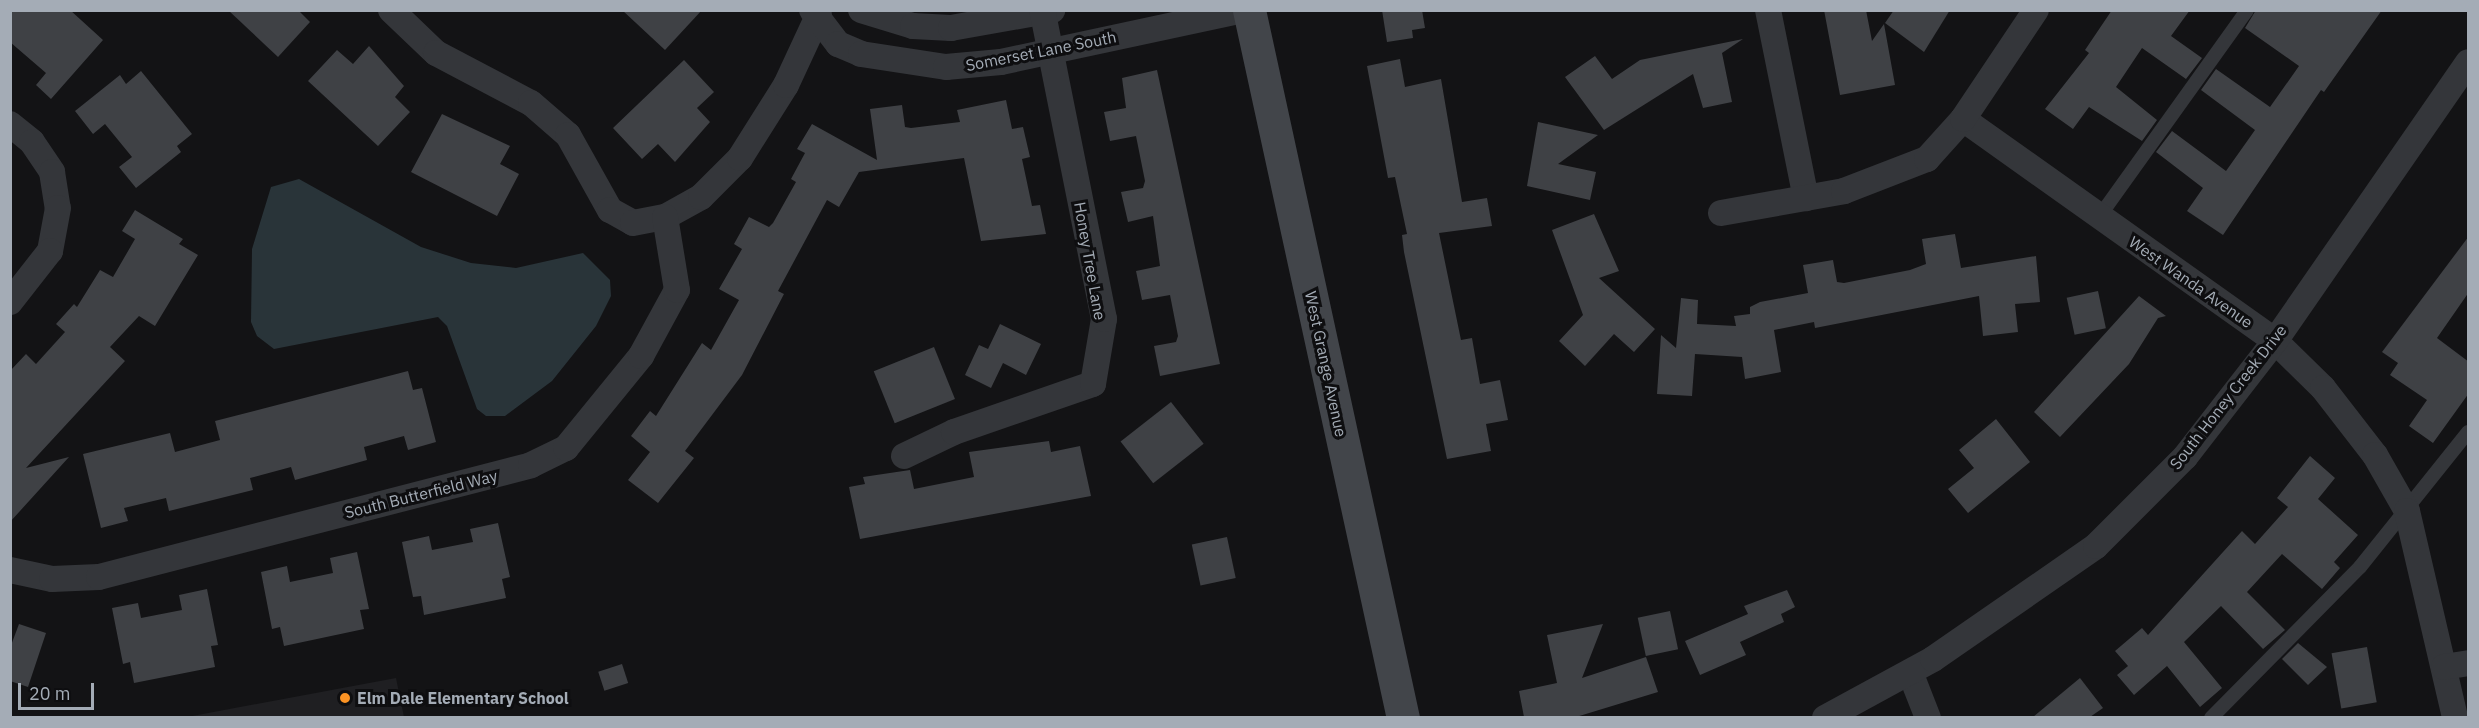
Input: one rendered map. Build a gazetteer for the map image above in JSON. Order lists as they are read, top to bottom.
{
  "streets": {
    "street": [
      "Somerset Lane South",
      "Honey Tree Lane",
      "West Wanda Avenue",
      "West Grange Avenue",
      "South Honey Creek Drive",
      "South Butterfield Way"
    ]
  },
  "crossings": [
    ["Somerset Lane South", "Honey Tree Lane"],
    ["West Wanda Avenue", "South Honey Creek Drive"]
  ],
  "places": ["Elm Dale Elementary School"],
  "scale_bar": "20 m"
}
